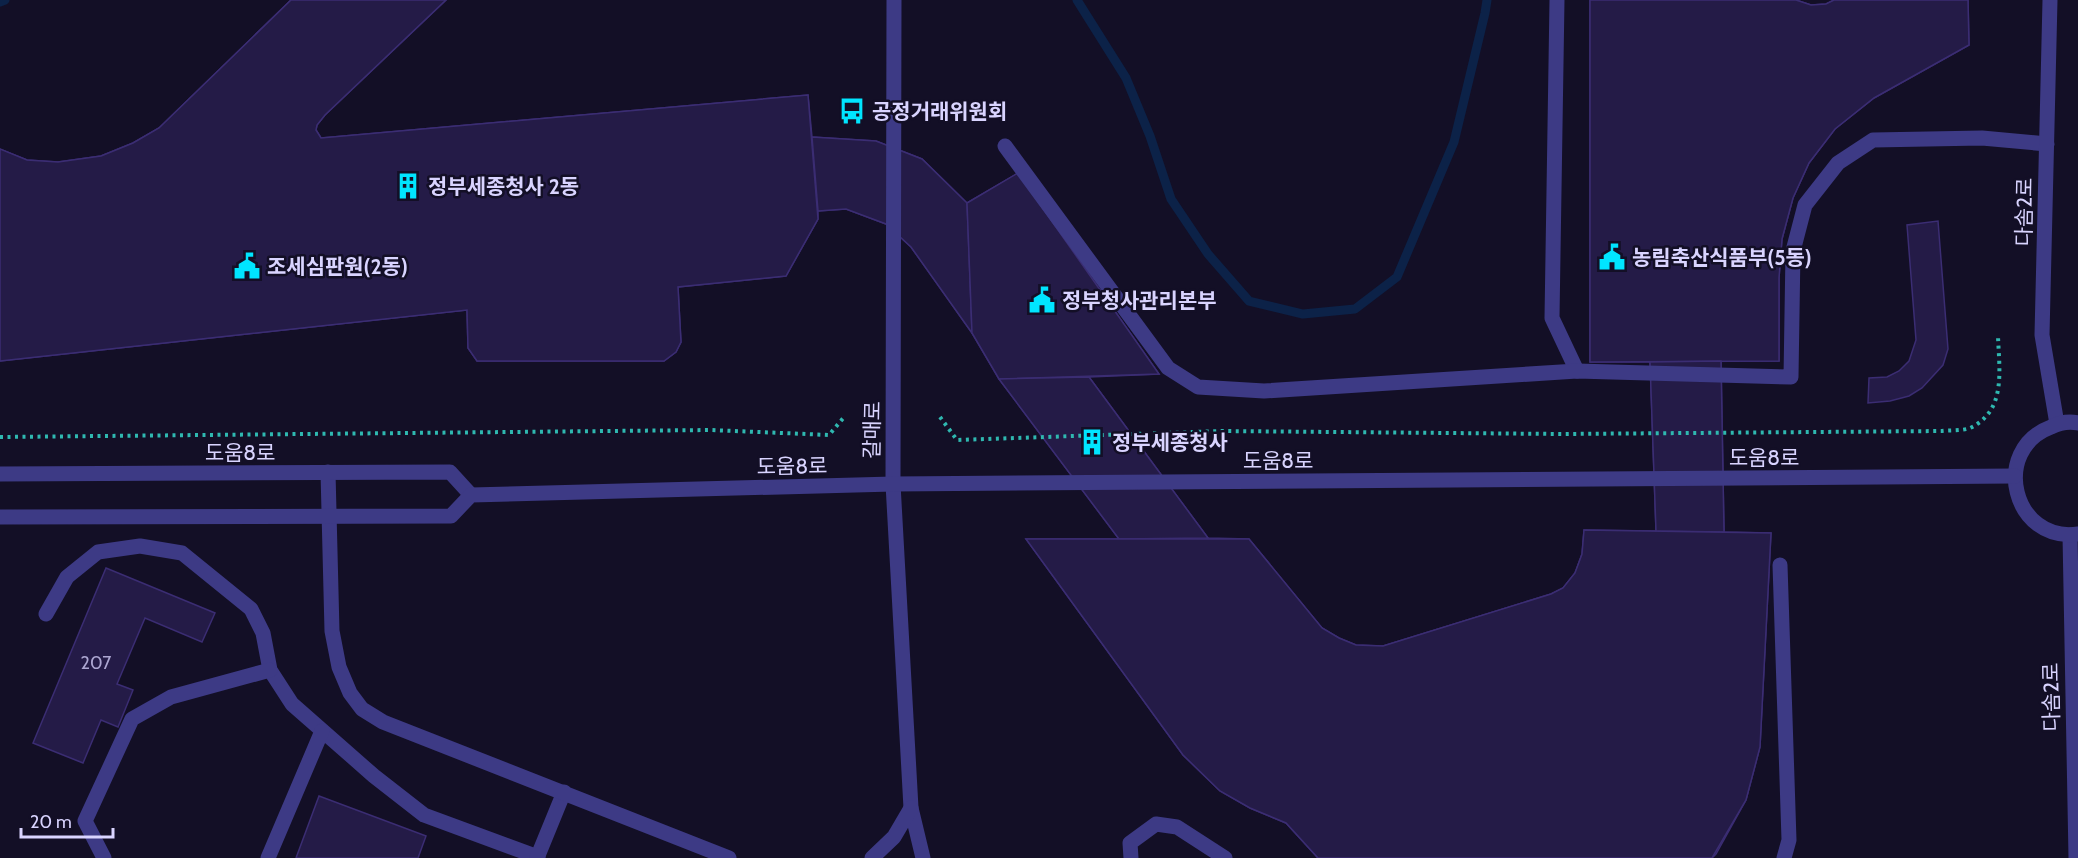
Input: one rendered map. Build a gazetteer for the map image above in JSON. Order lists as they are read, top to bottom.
{
  "streets": {
    "street": ["다솜2로", "갈매로", "도움8로"]
  },
  "crossings": [
    ["갈매로", "도움8로"]
  ],
  "places": {
    "bus stop": ["공정거래위원회"],
    "building": ["정부세종청사 2동", "정부세종청사"],
    "public building": ["농림축산식품부(5동)", "조세심판원(2동)", "정부청사관리본부"]
  },
  "house_numbers": ["207"],
  "scale_bar": "20 m"
}
